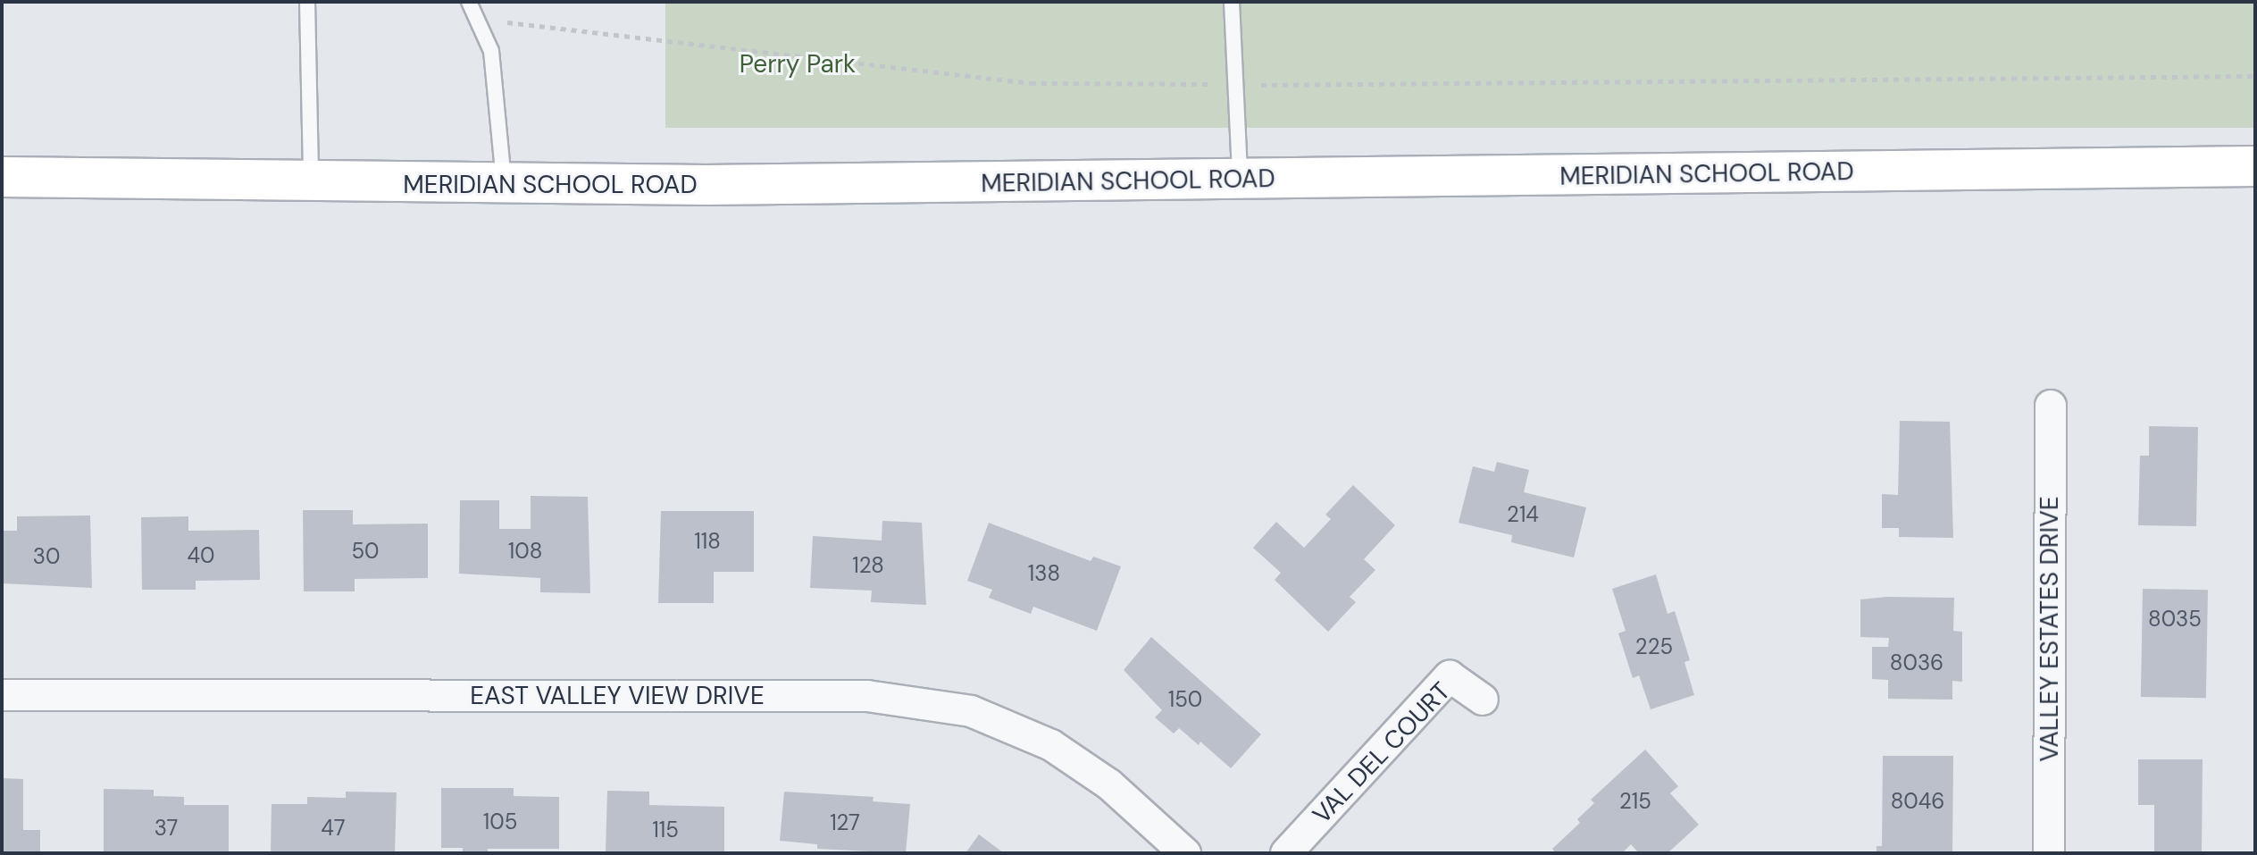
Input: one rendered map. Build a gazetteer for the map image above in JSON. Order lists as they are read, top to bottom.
{
  "streets": {
    "main road": ["MERIDIAN SCHOOL ROAD"],
    "street": ["VALLEY ESTATES DRIVE", "EAST VALLEY VIEW DRIVE", "VAL DEL COURT"]
  },
  "parks": ["Perry Park"],
  "house_numbers": [
    "214",
    "118",
    "50",
    "108",
    "40",
    "30",
    "128",
    "138",
    "8035",
    "225",
    "8036",
    "150",
    "215",
    "8046",
    "105",
    "127",
    "37",
    "47",
    "115"
  ]
}
